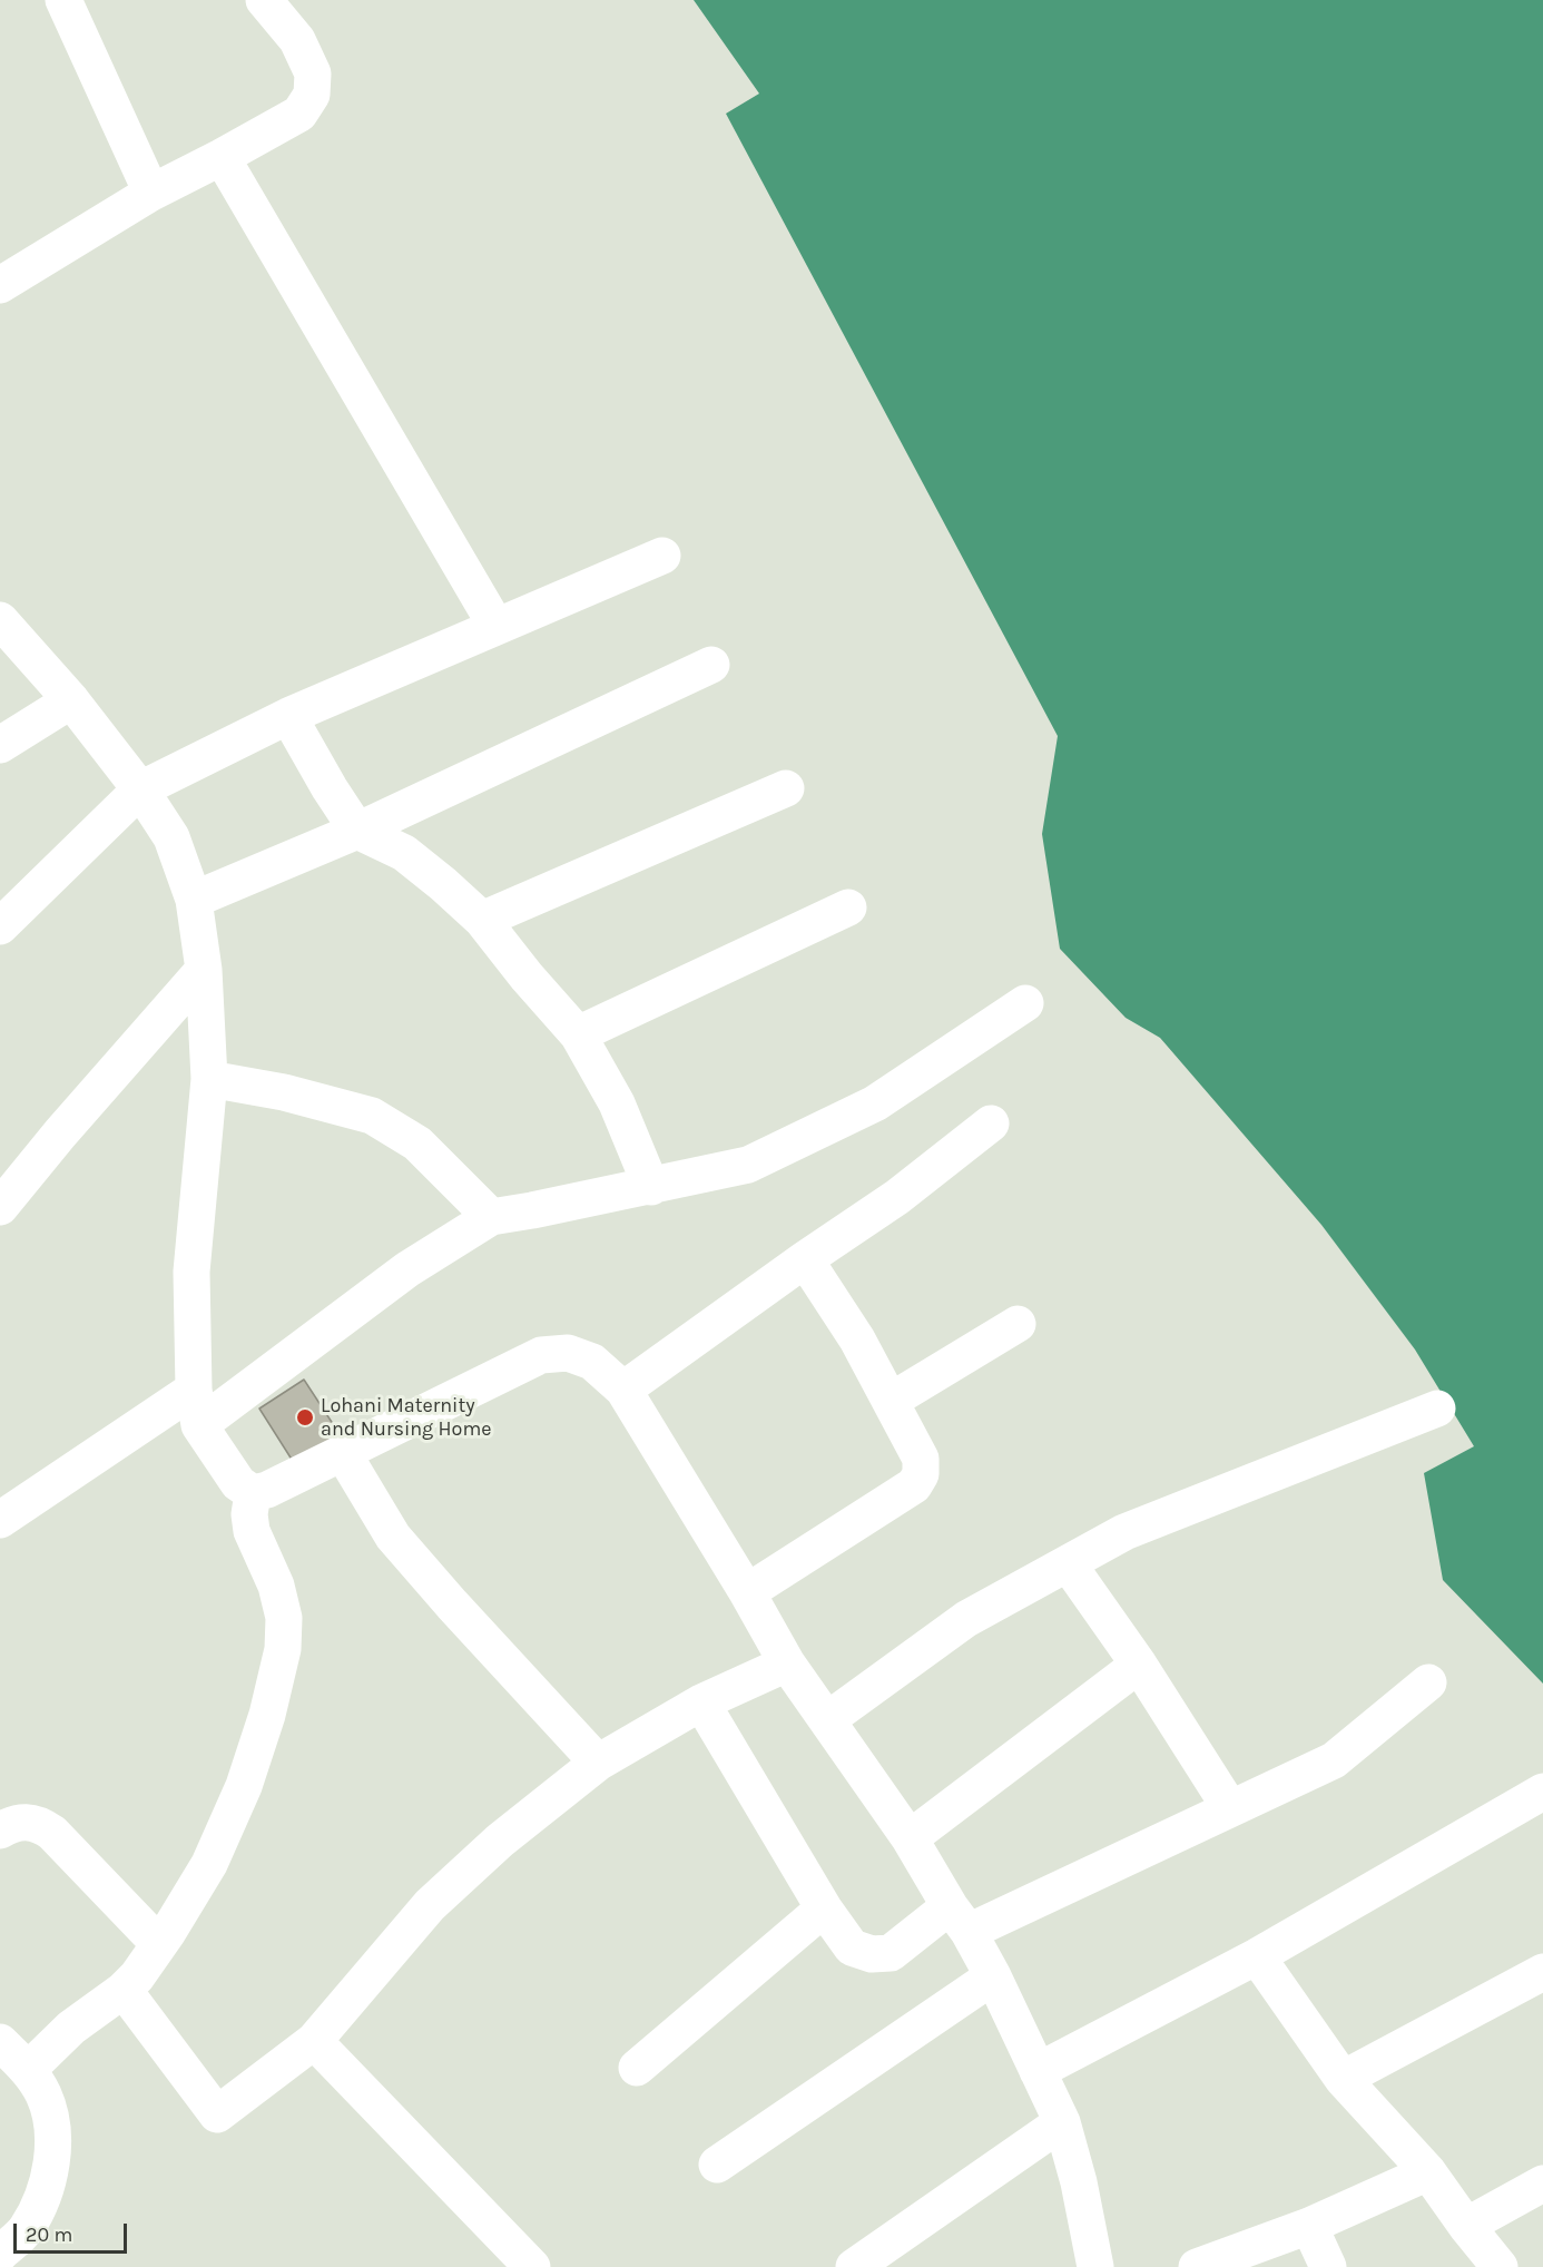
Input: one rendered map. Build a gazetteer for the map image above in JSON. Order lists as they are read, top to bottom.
{
  "places": ["Lohani Maternity and Nursing Home"],
  "scale_bar": "20 m"
}
